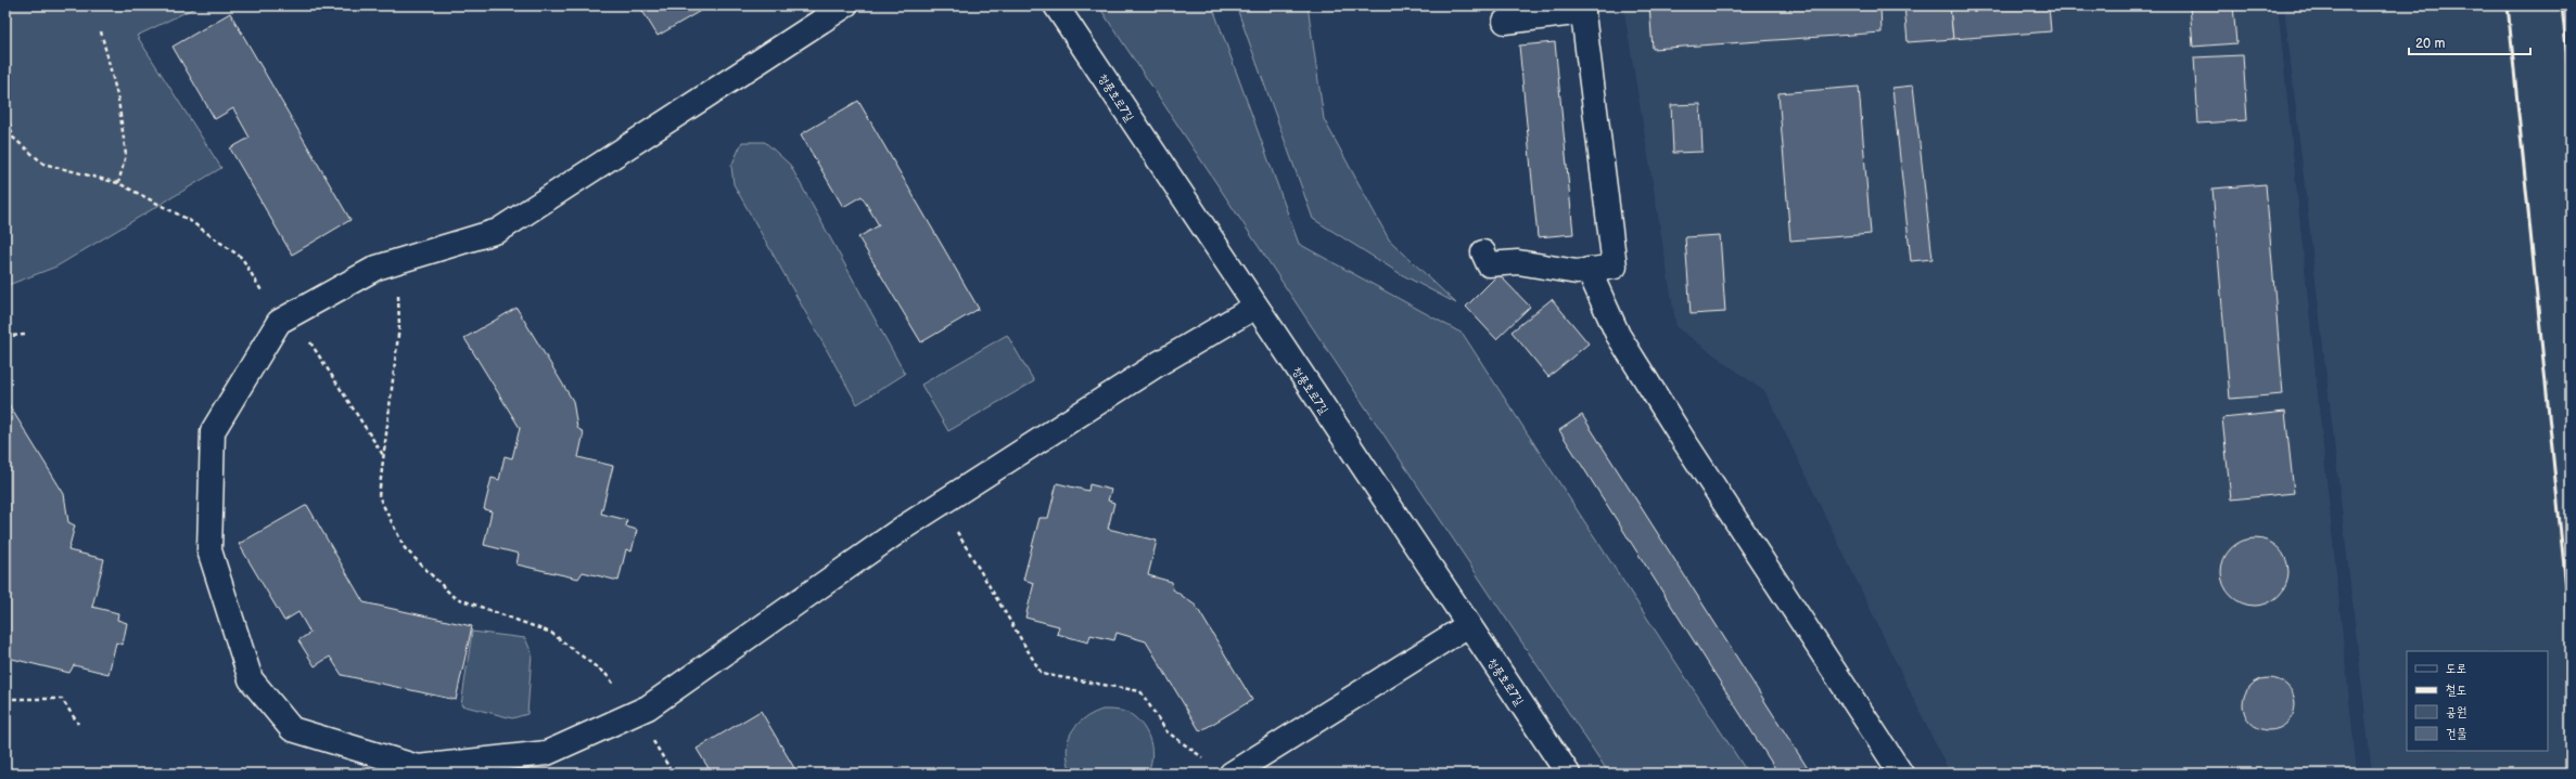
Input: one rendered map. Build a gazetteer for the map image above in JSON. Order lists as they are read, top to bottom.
{
  "streets": {
    "street": ["청풍호로7길"]
  },
  "legend": [
    "도로",
    "철도",
    "공원",
    "건물"
  ],
  "scale_bar": "20 m"
}
